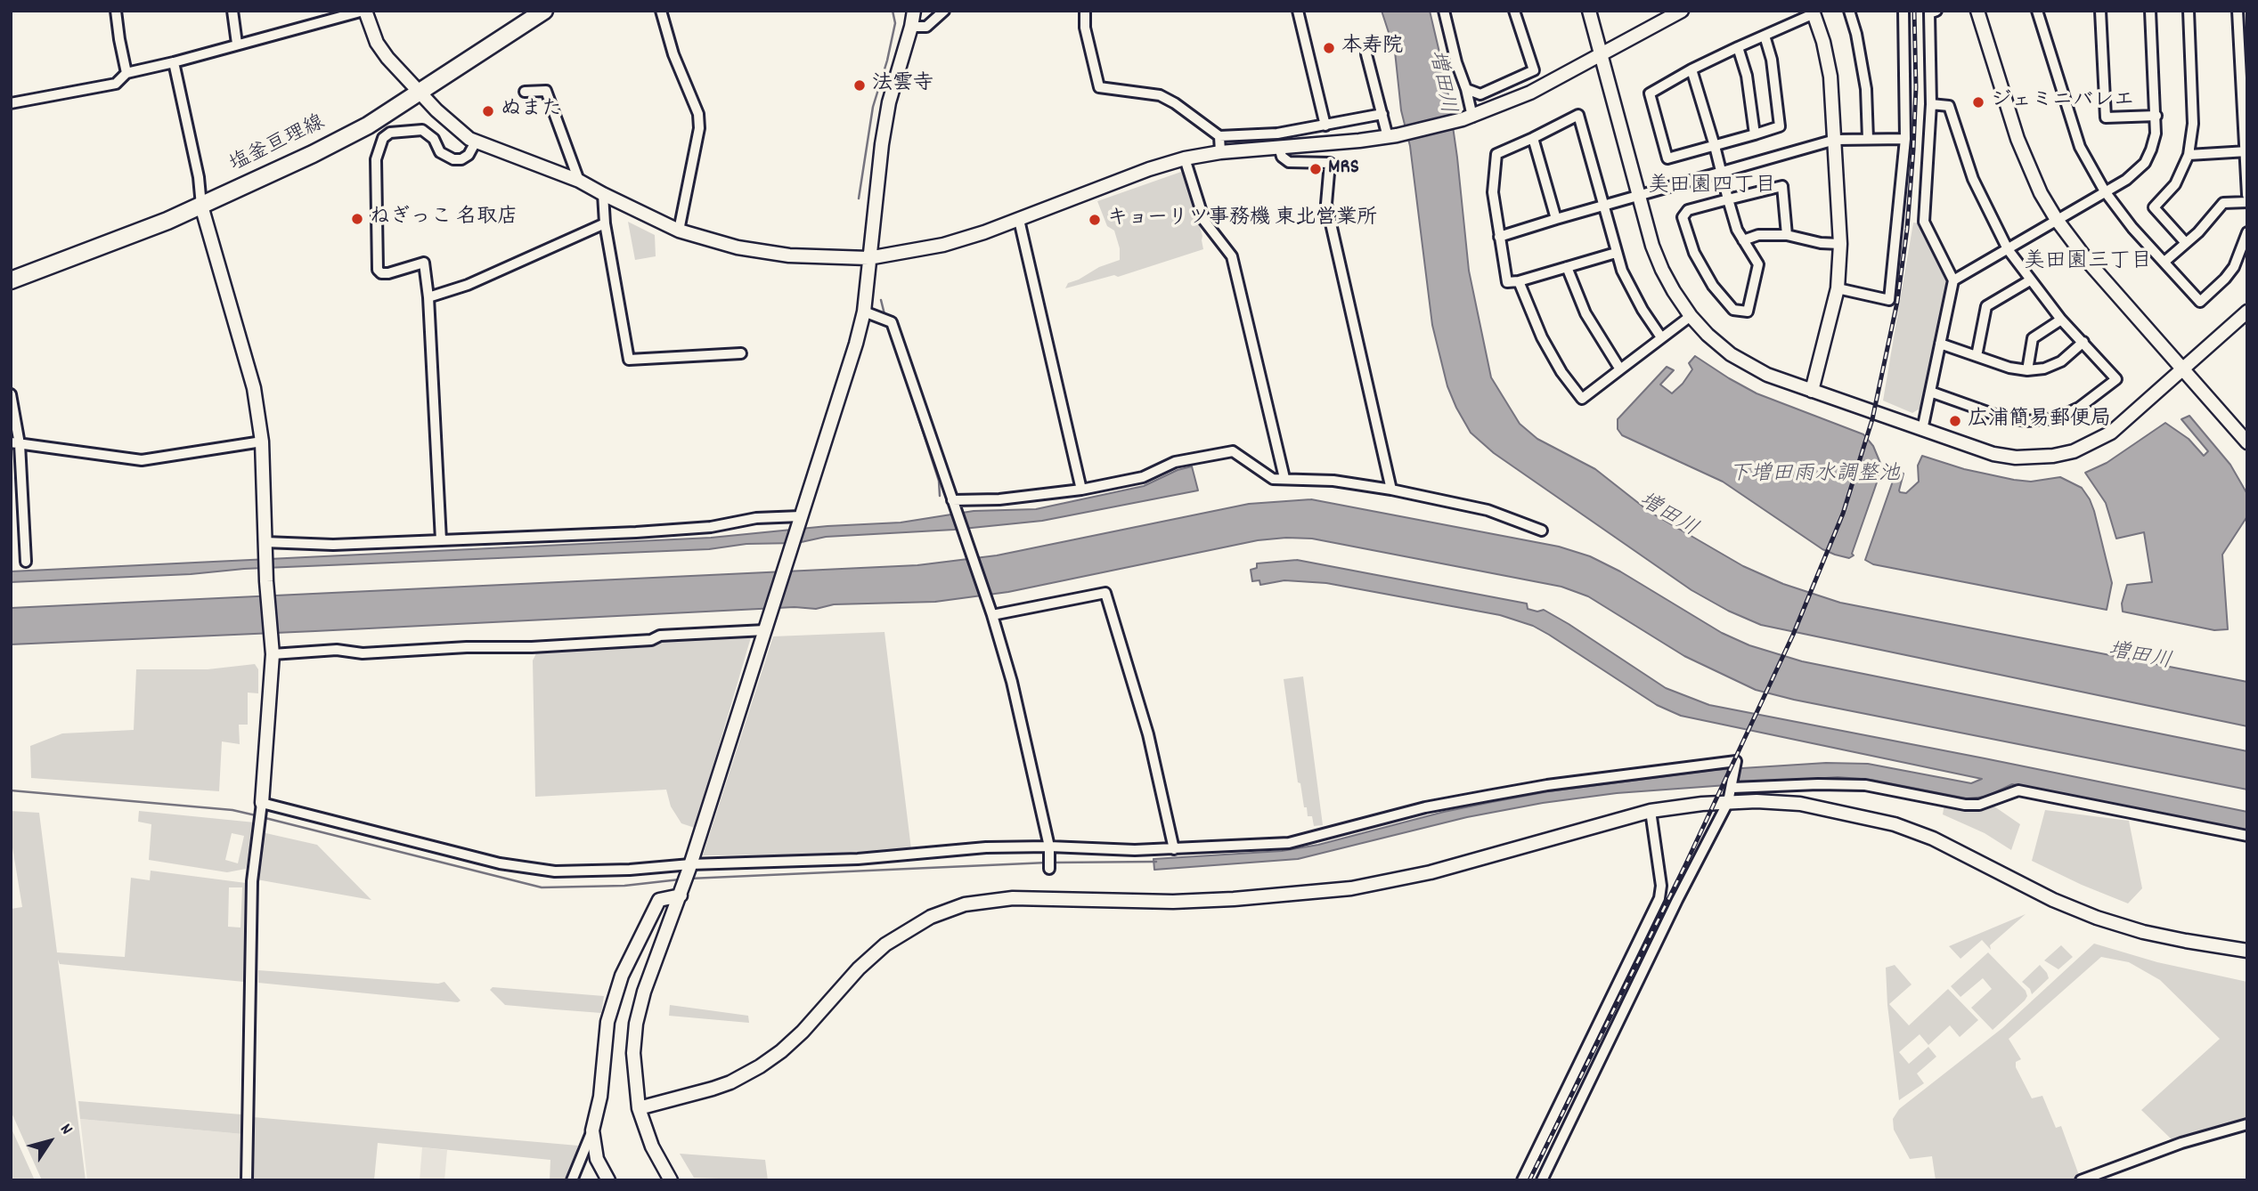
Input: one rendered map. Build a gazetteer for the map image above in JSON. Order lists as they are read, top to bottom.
{
  "streets": {
    "main road": ["塩釜亘理線"]
  },
  "districts": ["美田園四丁目", "美田園三丁目"],
  "water": ["増田川", "下増田雨水調整池"],
  "places": [
    "本寿院",
    "法雲寺",
    "ジェミニバレエ",
    "ぬまた",
    "MRS",
    "ねぎっこ 名取店",
    "キョーリツ事務機 東北営業所",
    "広浦簡易郵便局"
  ],
  "north": "top right"
}
